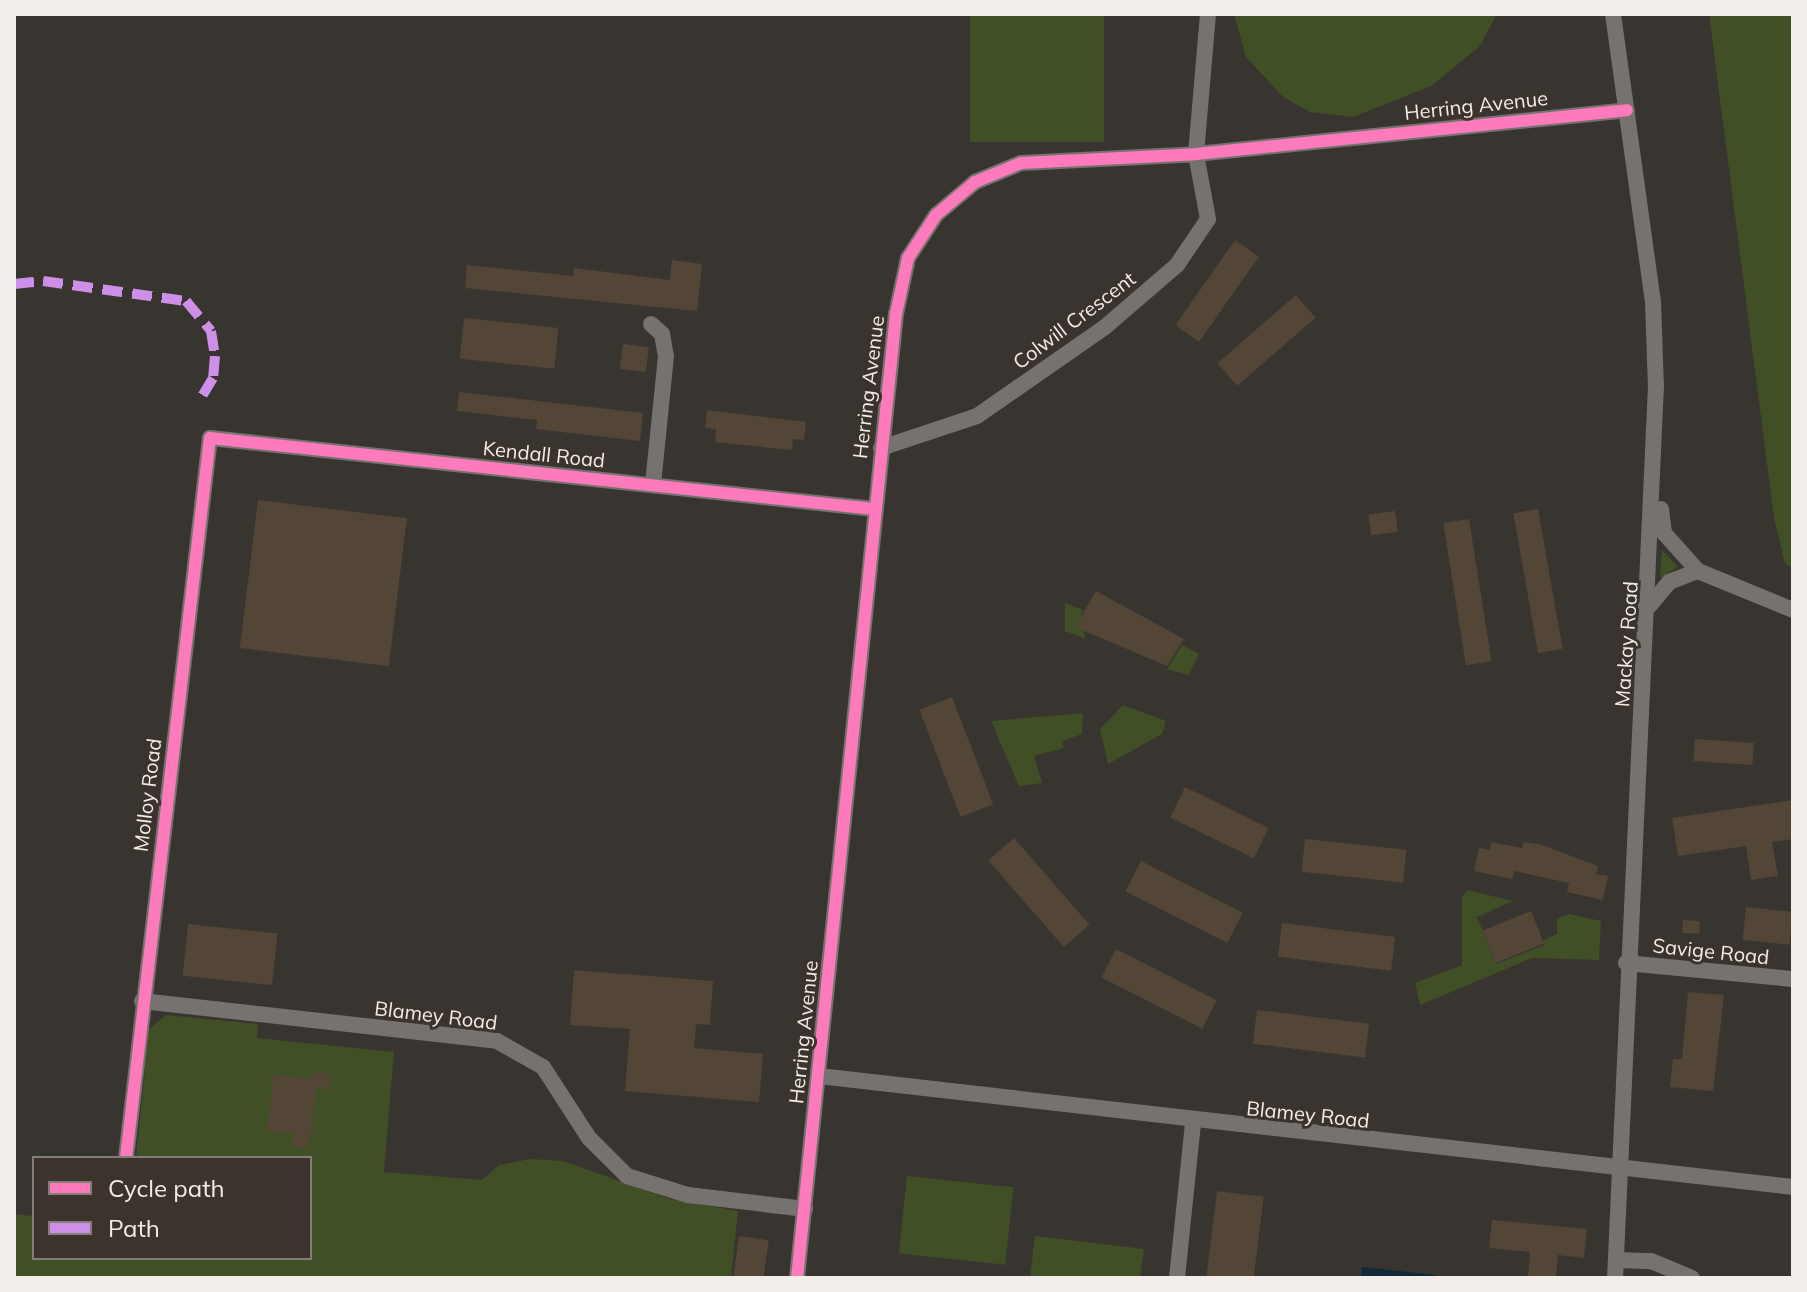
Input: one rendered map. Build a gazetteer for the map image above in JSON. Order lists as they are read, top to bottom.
{
  "streets": {
    "street": [
      "Herring Avenue",
      "Colwill Crescent",
      "Kendall Road",
      "Mackay Road",
      "Molloy Road",
      "Savige Road",
      "Blamey Road"
    ]
  },
  "crossings": [
    ["Herring Avenue", "Colwill Crescent"],
    ["Herring Avenue", "Kendall Road"],
    ["Herring Avenue", "Mackay Road"],
    ["Herring Avenue", "Blamey Road"],
    ["Kendall Road", "Molloy Road"],
    ["Mackay Road", "Savige Road"],
    ["Mackay Road", "Blamey Road"],
    ["Molloy Road", "Blamey Road"]
  ],
  "legend": ["Cycle path", "Path"]
}
